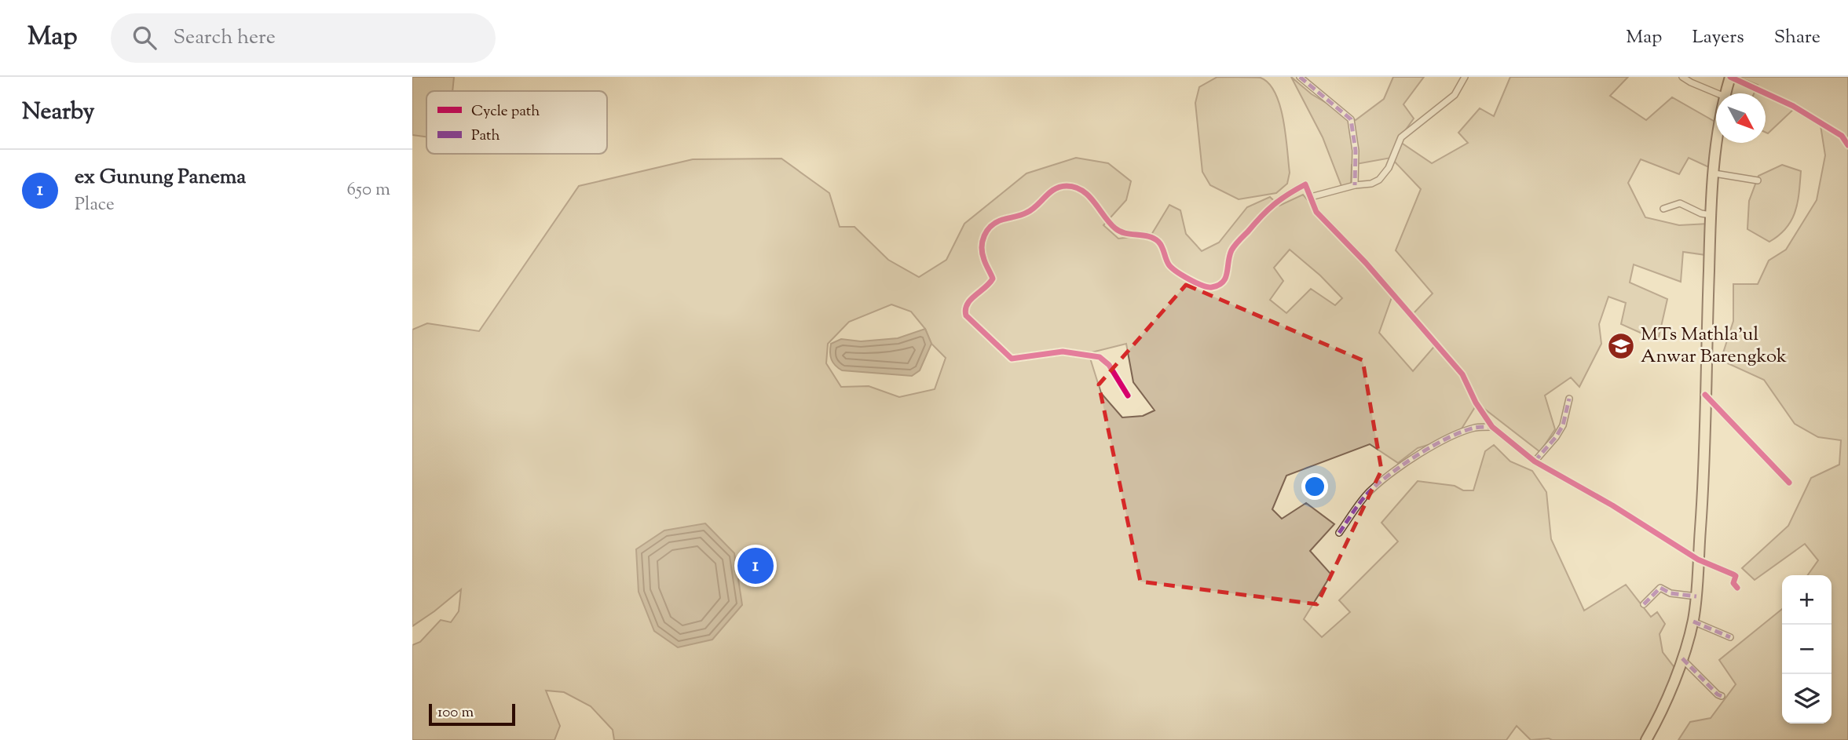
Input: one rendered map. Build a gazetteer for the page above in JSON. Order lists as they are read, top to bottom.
{
  "places": {
    "school or university": ["MTs Mathla'ul Anwar Barengkok"]
  },
  "legend": ["Cycle path", "Path"],
  "scale_bar": "100 m",
  "north": "bottom right",
  "page": {
    "header": "Map",
    "search": "Search here",
    "nav": ["Map", "Layers", "Share"],
    "heading": "Nearby",
    "list": [
      {
        "mark": "1",
        "name": "ex Gunung Panema",
        "note": "Place",
        "value": "650 m"
      }
    ],
    "pins": "1",
    "map_buttons": ["+", "−"],
    "scale": "100 m"
  }
}
